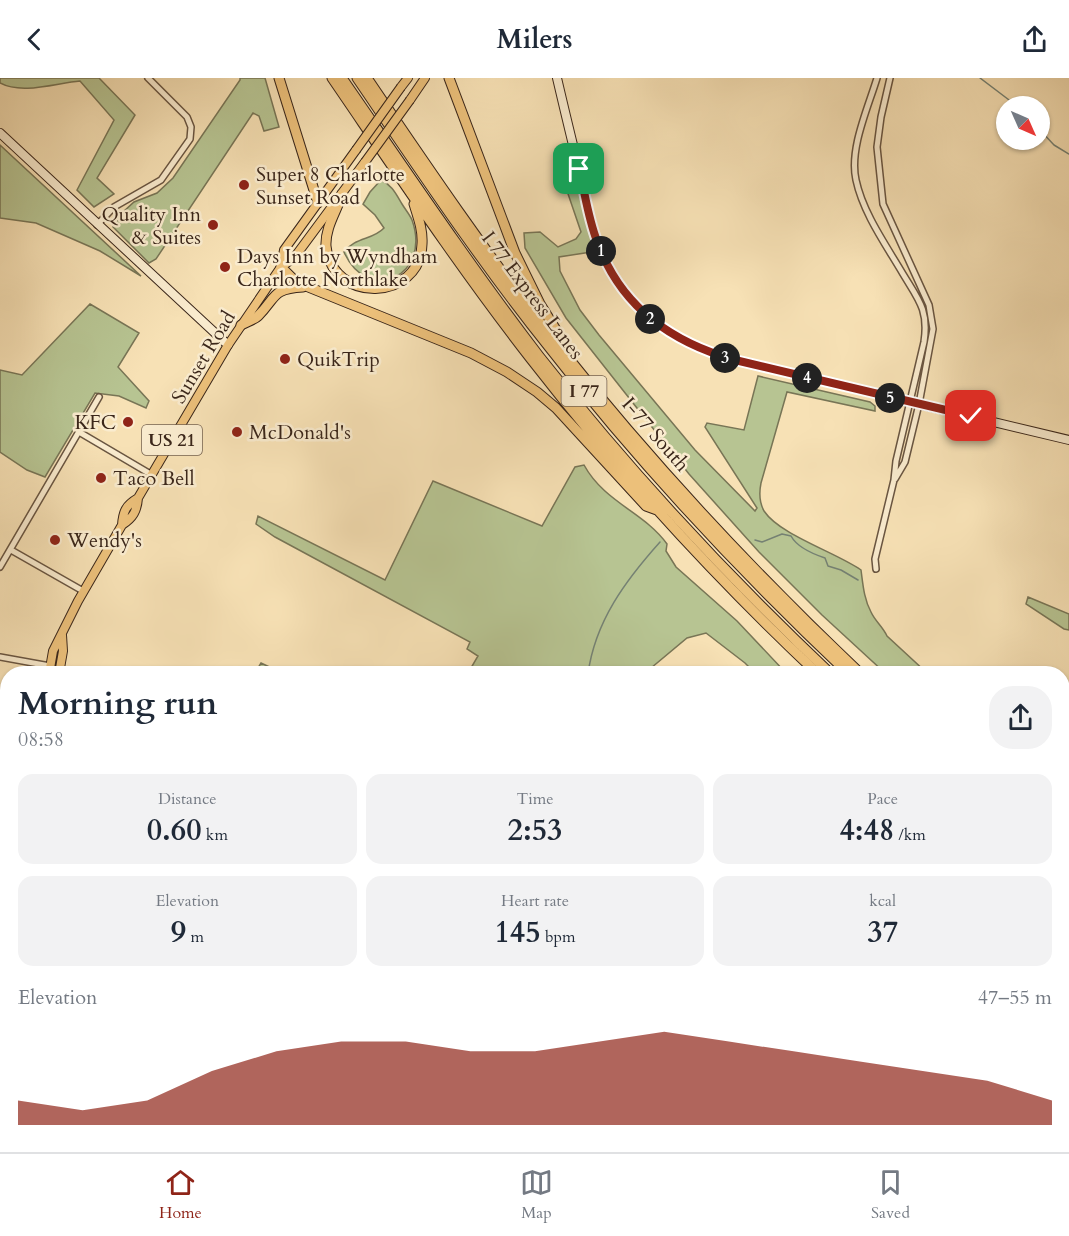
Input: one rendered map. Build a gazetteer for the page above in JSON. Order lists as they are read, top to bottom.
{
  "streets": {
    "highway": ["I 77 Express Lanes", "I 77", "I-77 South"],
    "main road": ["Sunset Road", "US 21"]
  },
  "places": [
    "Super 8 Charlotte Sunset Road",
    "Quality Inn & Suites",
    "Days Inn by Wyndham Charlotte Northlake",
    "QuikTrip",
    "KFC",
    "McDonald's",
    "Taco Bell",
    "Wendy's"
  ],
  "north": "bottom right",
  "page": {
    "header": "Milers",
    "pins": [
      "1",
      "2",
      "3",
      "4",
      "5"
    ],
    "heading": ["Morning run", "08:58"],
    "stats": [
      ["Distance", "0.60 km"],
      ["Time", "2:53"],
      ["Pace", "4:48 /km"],
      ["Elevation", "9 m"],
      ["Heart rate", "145 bpm"],
      ["kcal", "37"]
    ],
    "chart": ["Elevation", "47–55 m"],
    "tabs": ["Home", "Map", "Saved"]
  }
}
